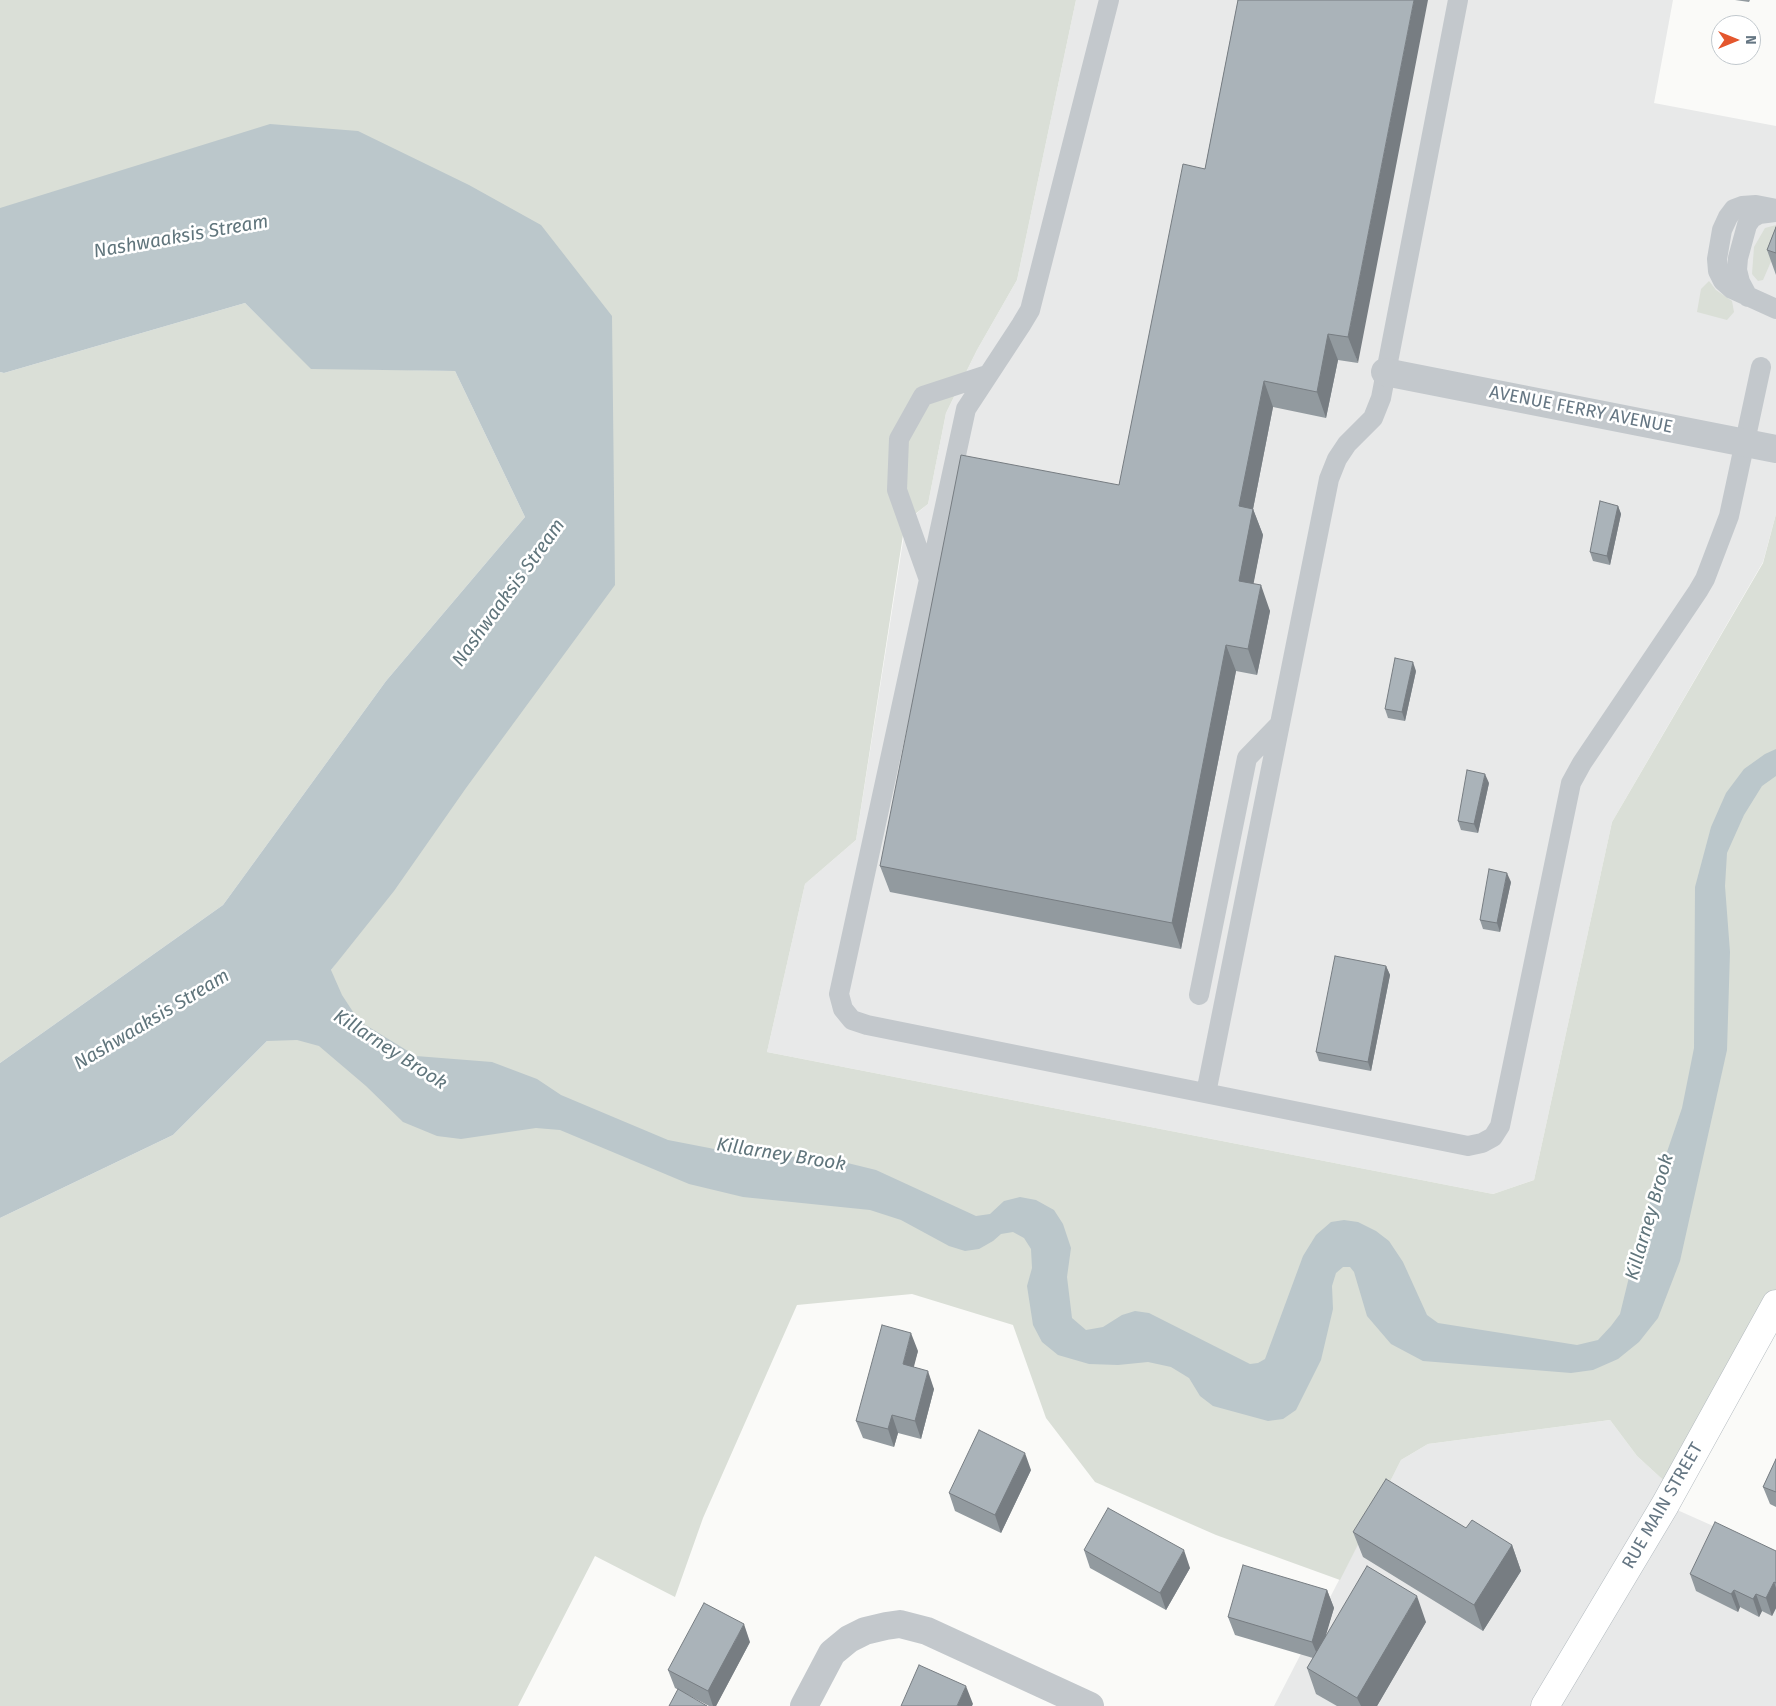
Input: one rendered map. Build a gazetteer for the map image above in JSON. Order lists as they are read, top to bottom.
{
  "streets": {
    "main road": ["RUE MAIN STREET"],
    "street": ["AVENUE FERRY AVENUE"]
  },
  "water": ["Nashwaaksis Stream", "Killarney Brook"],
  "north": "right"
}
